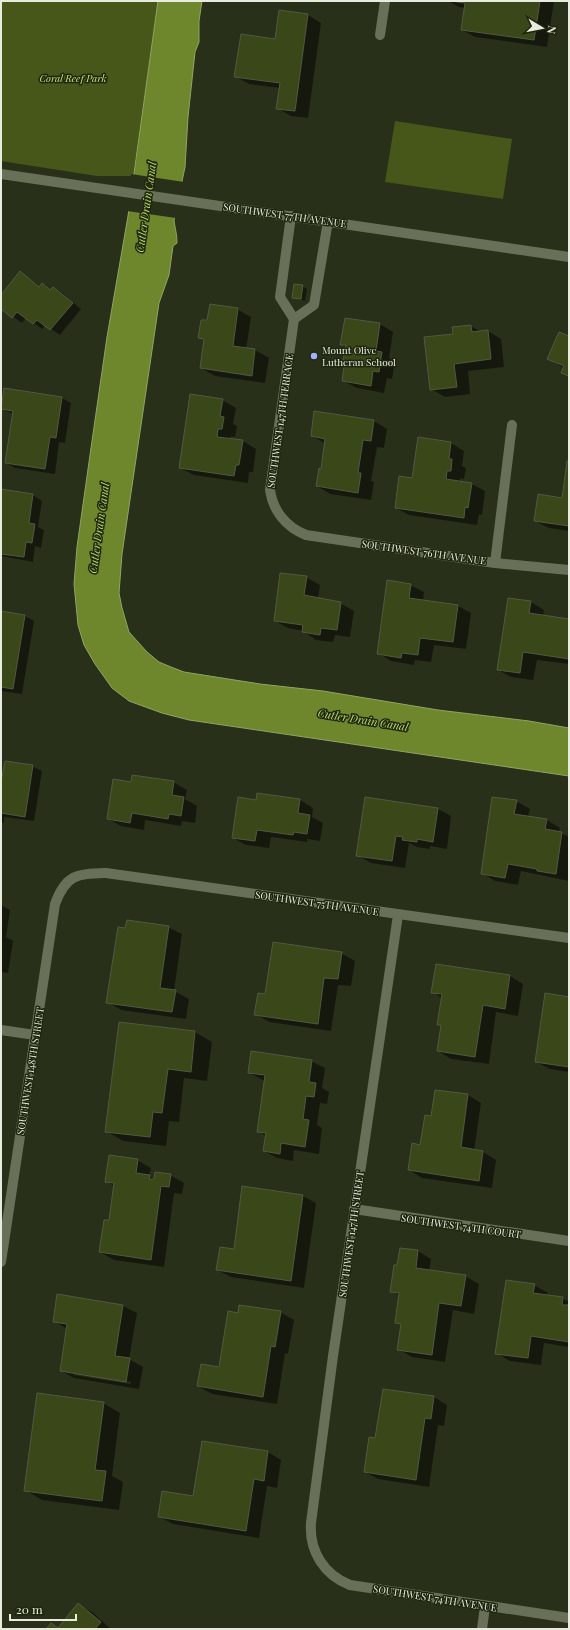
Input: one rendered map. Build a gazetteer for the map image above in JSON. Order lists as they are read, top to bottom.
{
  "streets": {
    "street": [
      "SOUTHWEST 77TH AVENUE",
      "SOUTHWEST 147TH TERRACE",
      "SOUTHWEST 76TH AVENUE",
      "SOUTHWEST 75TH AVENUE",
      "SOUTHWEST 148TH STREET",
      "SOUTHWEST 74TH COURT",
      "SOUTHWEST 147TH STREET",
      "SOUTHWEST 74TH AVENUE"
    ]
  },
  "crossings": [
    ["SOUTHWEST 147TH TERRACE", "SOUTHWEST 76TH AVENUE"],
    ["SOUTHWEST 75TH AVENUE", "SOUTHWEST 148TH STREET"],
    ["SOUTHWEST 75TH AVENUE", "SOUTHWEST 147TH STREET"],
    ["SOUTHWEST 74TH COURT", "SOUTHWEST 147TH STREET"],
    ["SOUTHWEST 147TH STREET", "SOUTHWEST 74TH AVENUE"]
  ],
  "water": ["Cutler Drain Canal"],
  "parks": ["Coral Reef Park"],
  "places": ["Mount Olive Lutheran School"],
  "scale_bar": "20 m",
  "north": "right"
}
